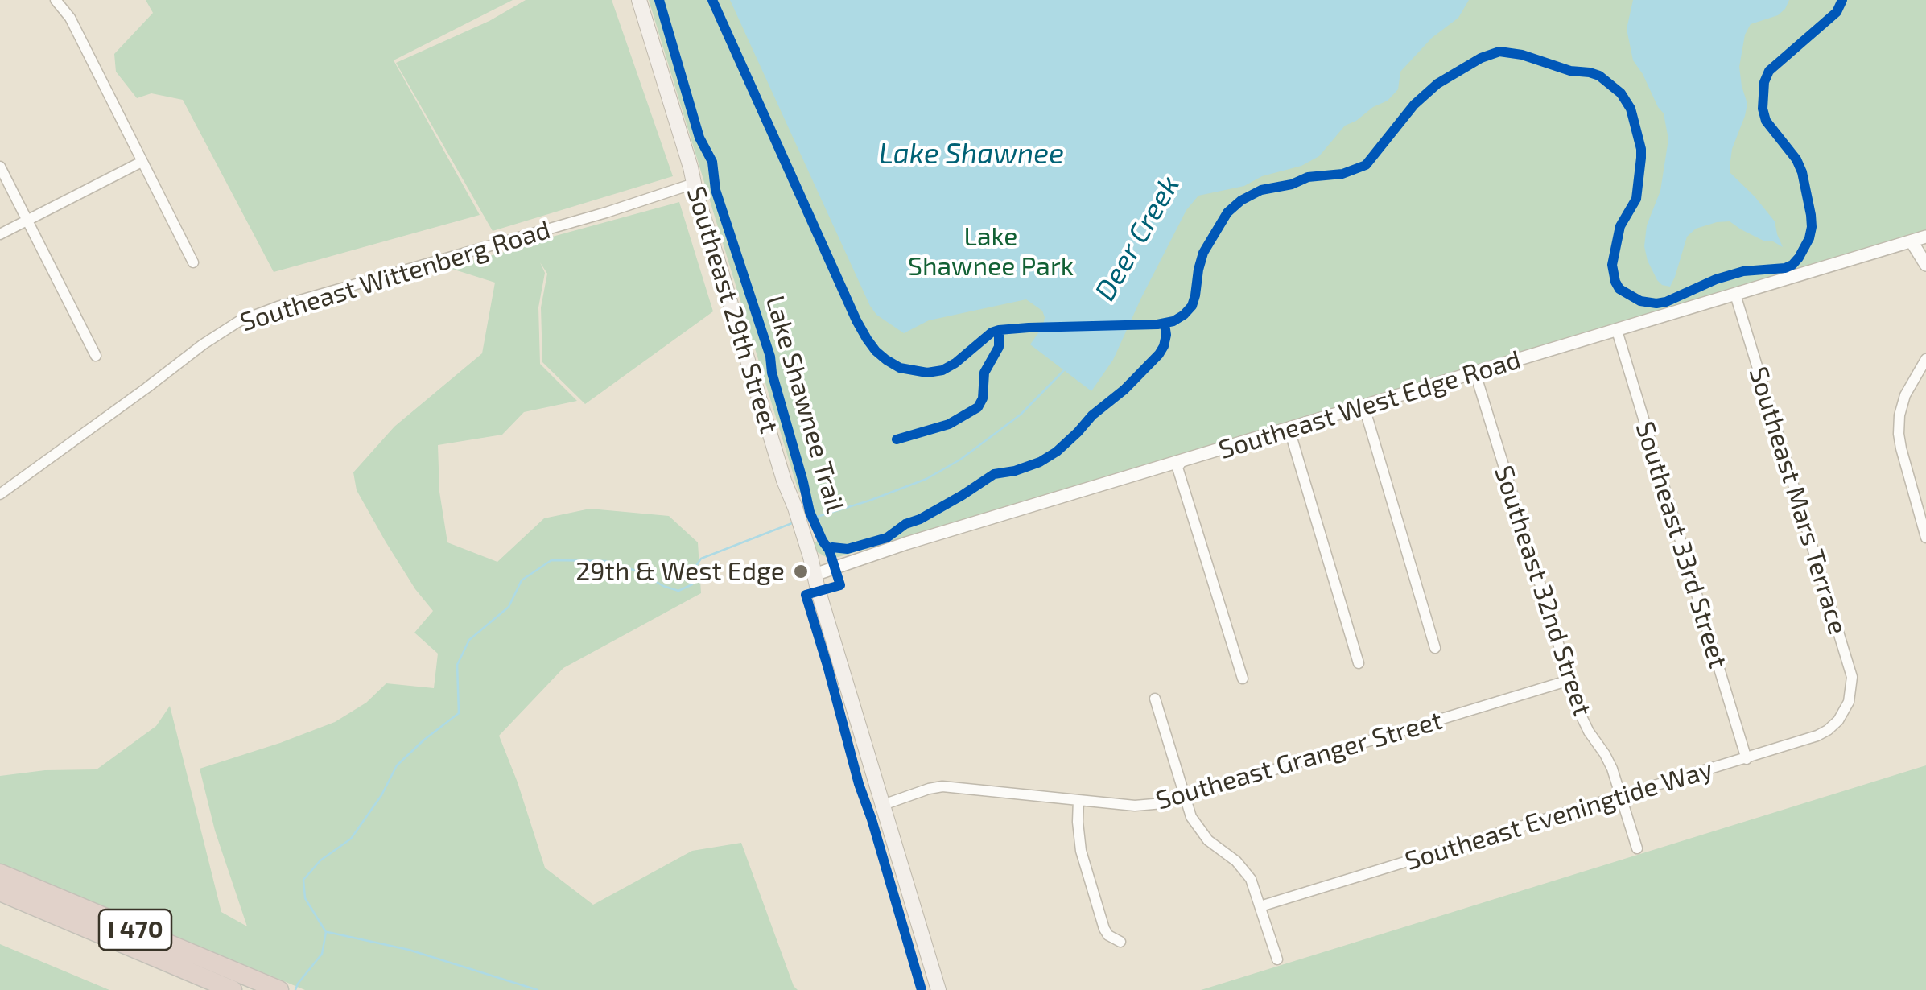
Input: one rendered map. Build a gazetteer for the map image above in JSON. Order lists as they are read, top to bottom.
{
  "streets": {
    "highway": ["I 470"],
    "main road": ["Southeast 29th Street"],
    "street": [
      "Southeast Wittenberg Road",
      "Southeast West Edge Road",
      "Southeast Mars Terrace",
      "Southeast 33rd Street",
      "Southeast 32nd Street",
      "Southeast Granger Street",
      "Southeast Eveningtide Way"
    ],
    "cycle path": ["Lake Shawnee Trail"]
  },
  "crossings": [
    ["Southeast Wittenberg Road", "Southeast 29th Street"],
    ["Southeast 29th Street", "Southeast West Edge Road"],
    ["Southeast 29th Street", "Southeast Granger Street"],
    ["Southeast West Edge Road", "Southeast Mars Terrace"],
    ["Southeast West Edge Road", "Southeast 33rd Street"],
    ["Southeast West Edge Road", "Southeast 32nd Street"],
    ["Southeast Mars Terrace", "Southeast Eveningtide Way"],
    ["Southeast 33rd Street", "Southeast Eveningtide Way"],
    ["Southeast 32nd Street", "Southeast Granger Street"],
    ["Southeast 32nd Street", "Southeast Eveningtide Way"]
  ],
  "water": ["Lake Shawnee", "Deer Creek"],
  "parks": ["Lake Shawnee Park"],
  "places": ["29th & West Edge"]
}
